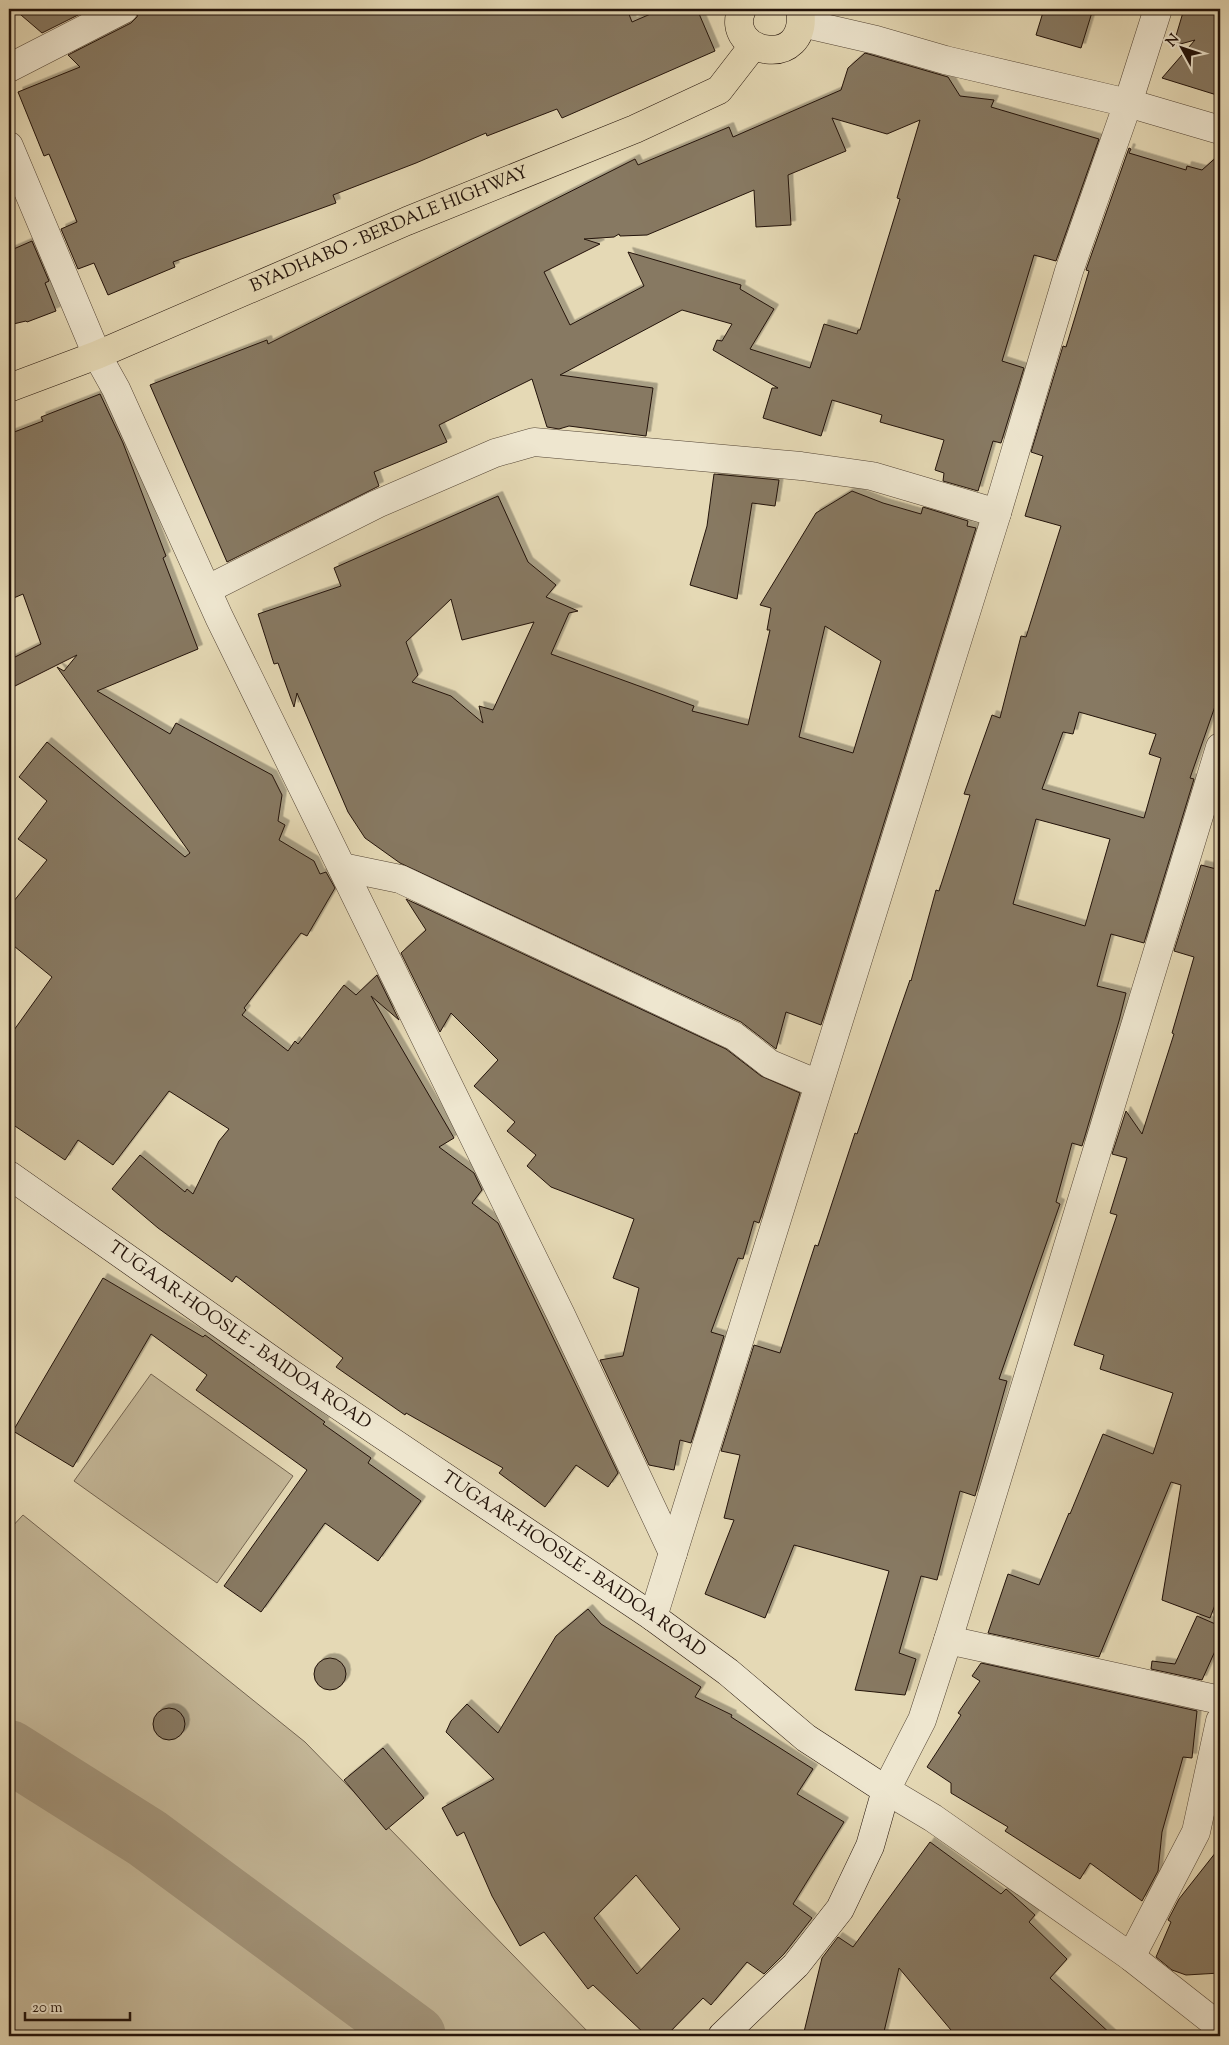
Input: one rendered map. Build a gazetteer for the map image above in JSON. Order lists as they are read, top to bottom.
{
  "streets": {
    "main road": ["BYADHABO - BERDALE HIGHWAY"],
    "street": ["TUGAAR-HOOSLE - BAIDOA ROAD"]
  },
  "scale_bar": "20 m",
  "north": "top left"
}
